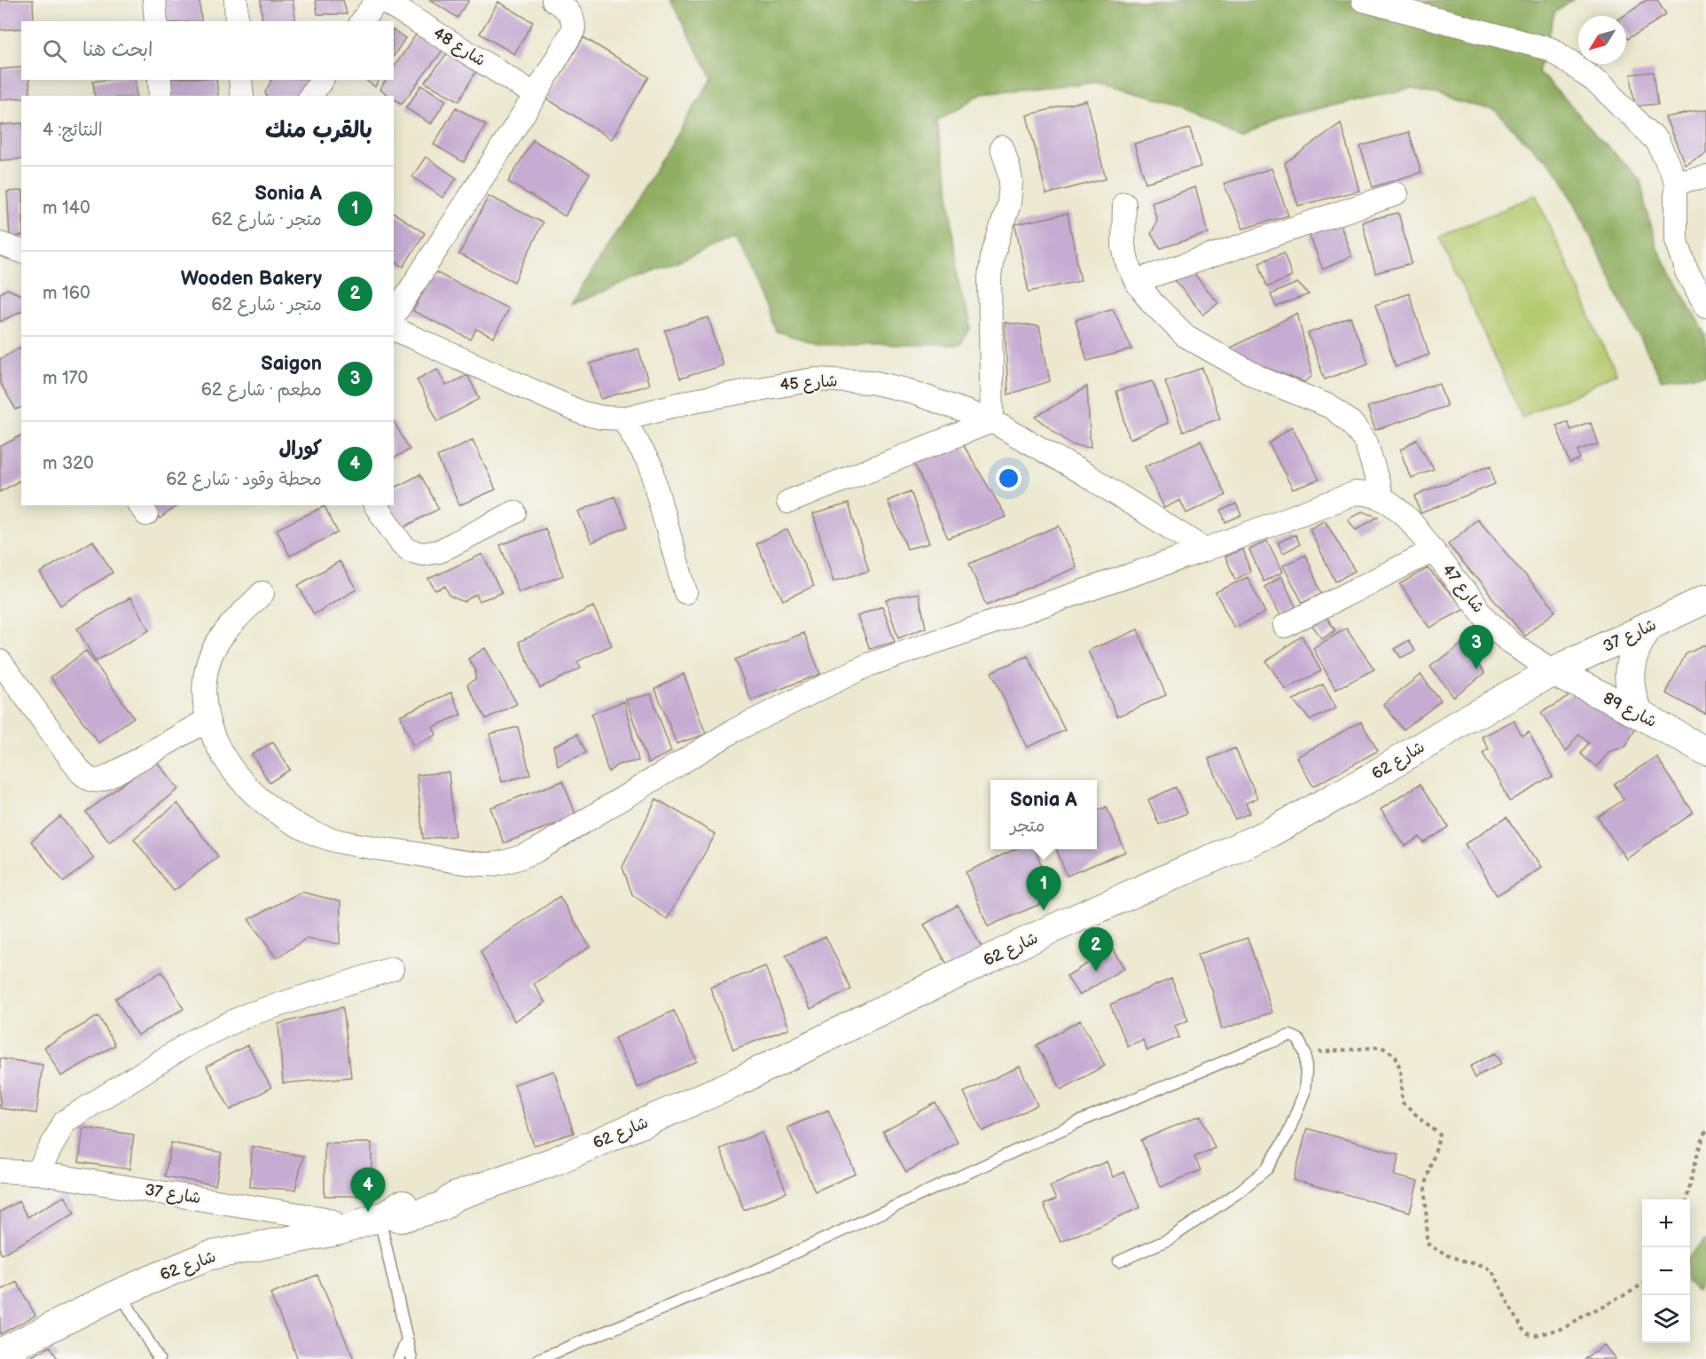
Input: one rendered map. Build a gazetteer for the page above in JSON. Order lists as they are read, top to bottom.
{
  "streets": {
    "street": [
      "شارع 48",
      "شارع 45",
      "شارع 47",
      "شارع 37",
      "شارع 89",
      "شارع 62"
    ]
  },
  "crossings": [
    ["شارع 47", "شارع 37"],
    ["شارع 47", "شارع 89"],
    ["شارع 47", "شارع 62"],
    ["شارع 37", "شارع 89"],
    ["شارع 37", "شارع 62"],
    ["شارع 89", "شارع 62"]
  ],
  "north": "bottom left",
  "page": {
    "search": "ابحث هنا",
    "heading": ["بالقرب منك", "النتائج: 4"],
    "list": [
      {
        "mark": "1",
        "name": "Sonia A",
        "note": "متجر · شارع 62",
        "value": "140 m"
      },
      {
        "mark": "2",
        "name": "Wooden Bakery",
        "note": "متجر · شارع 62",
        "value": "160 m"
      },
      {
        "mark": "3",
        "name": "Saigon",
        "note": "مطعم · شارع 62",
        "value": "170 m"
      },
      {
        "mark": "4",
        "name": "كورال",
        "note": "محطة وقود · شارع 62",
        "value": "320 m"
      }
    ],
    "pins": [
      "3",
      "1",
      "2",
      "4"
    ],
    "popup": ["Sonia A", "متجر"],
    "map_buttons": ["+", "−"]
  }
}
